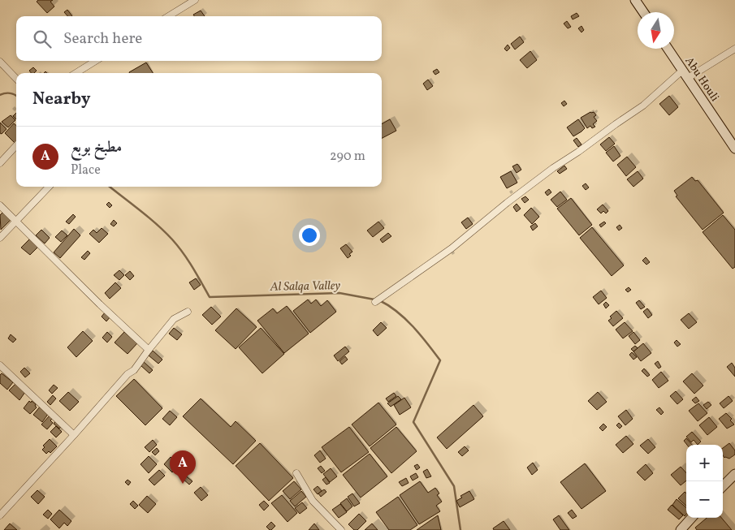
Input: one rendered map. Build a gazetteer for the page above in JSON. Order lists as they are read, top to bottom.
{
  "streets": {
    "street": ["Abu Houli"]
  },
  "water": ["Al Salqa Valley"],
  "north": "bottom",
  "page": {
    "search": "Search here",
    "heading": "Nearby",
    "list": [
      {
        "mark": "A",
        "name": "مطبخ بوبع",
        "note": "Place",
        "value": "290 m"
      }
    ],
    "map_buttons": ["+", "−"],
    "pins": "A"
  }
}
